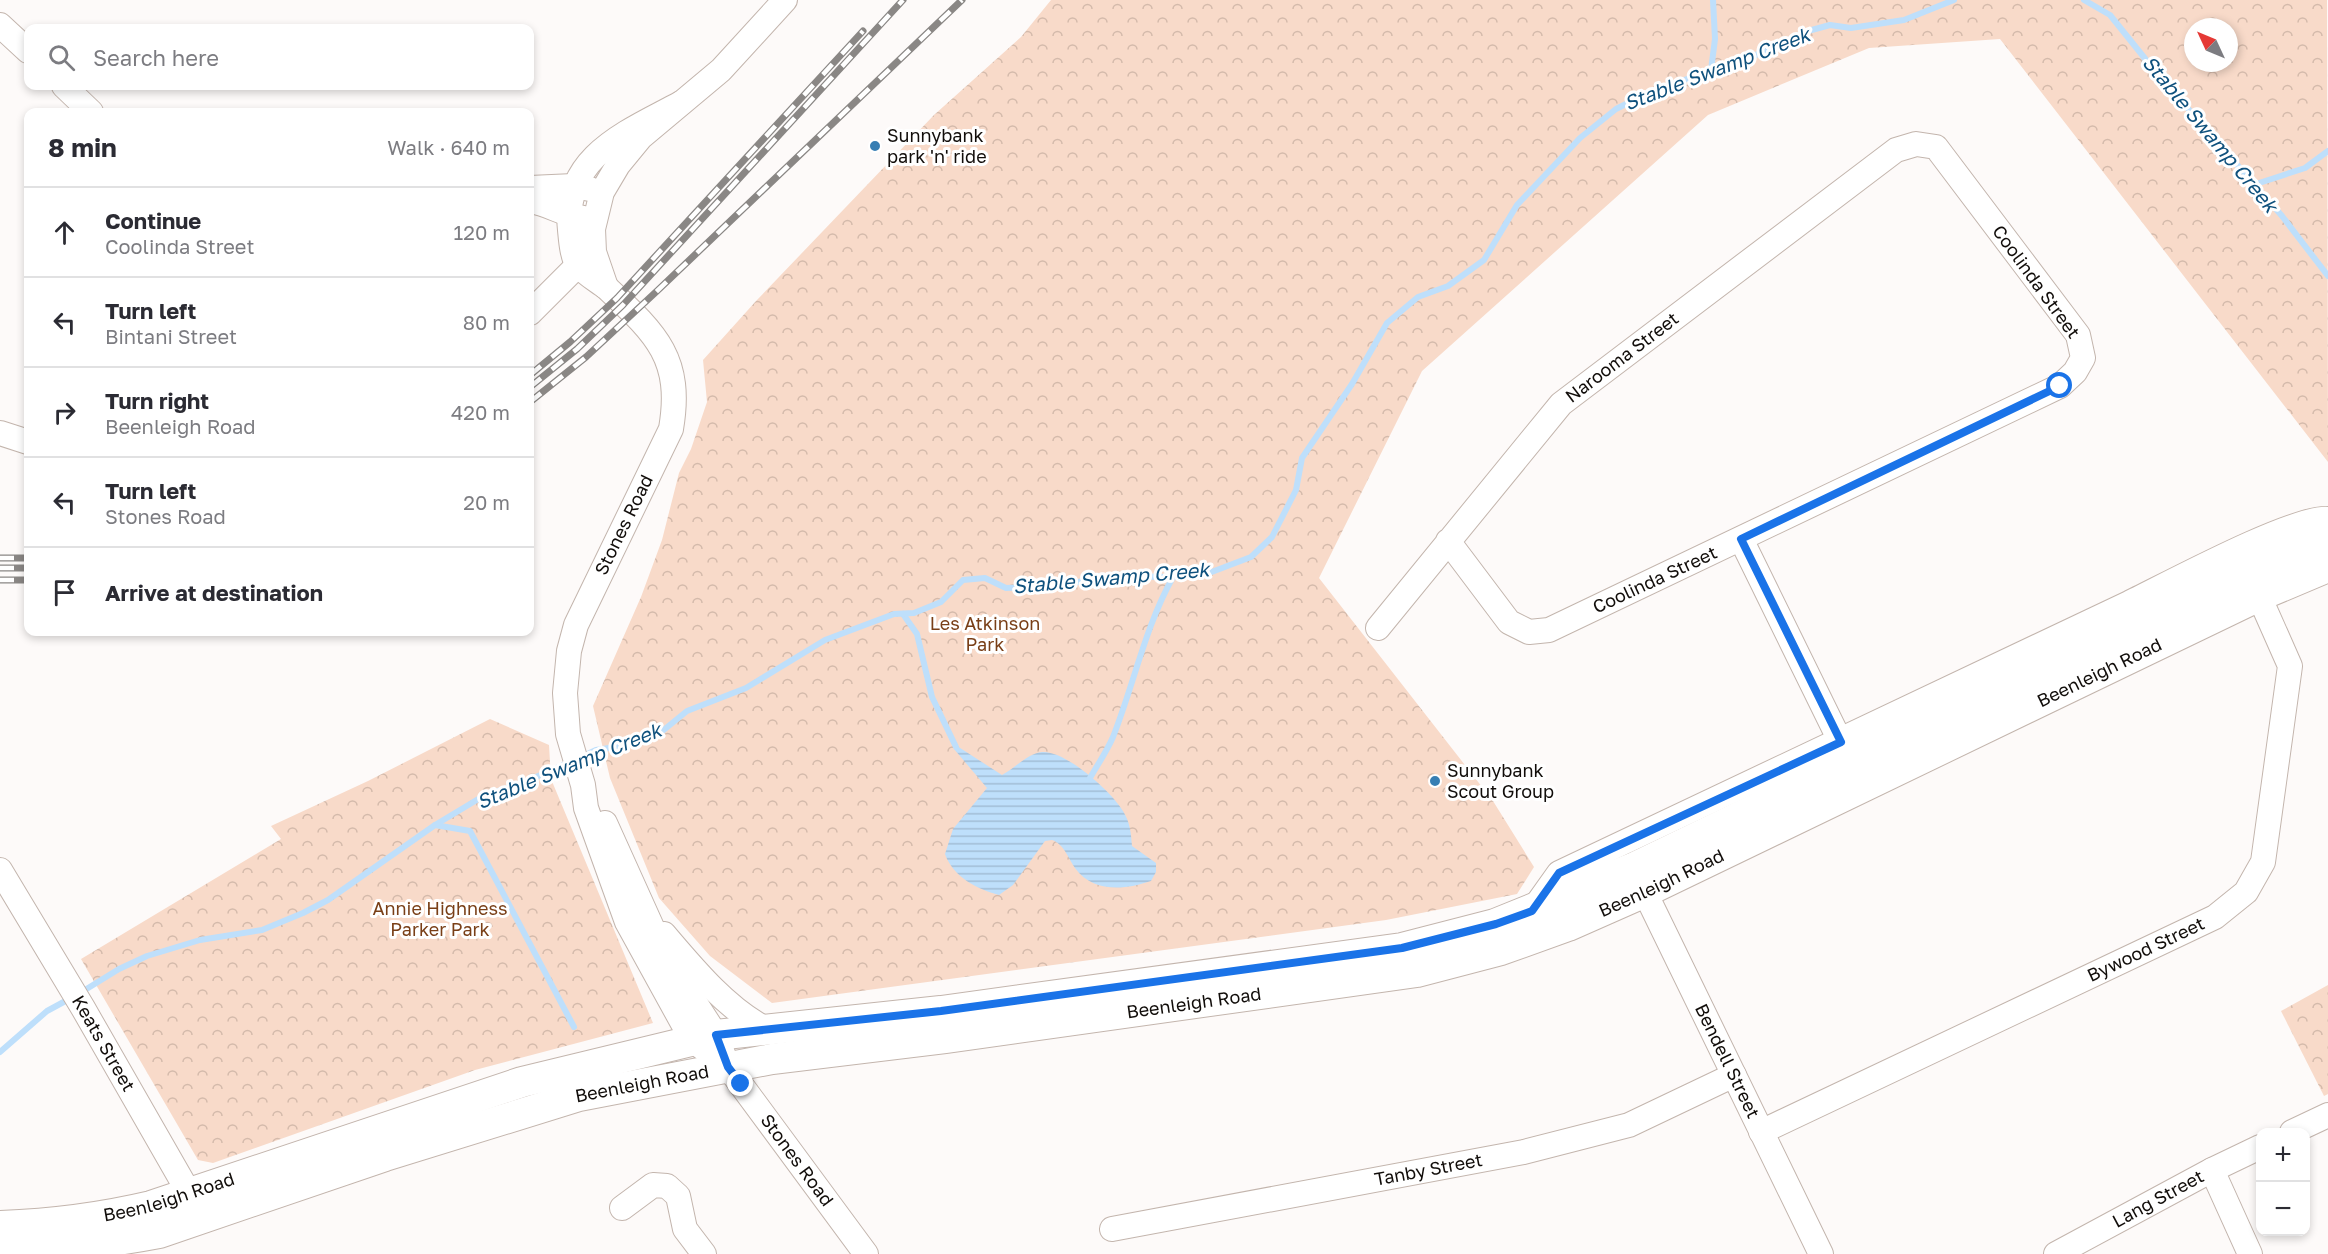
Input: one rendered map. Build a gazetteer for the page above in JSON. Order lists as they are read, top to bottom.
{
  "streets": {
    "main road": ["Beenleigh Road"],
    "street": [
      "Coolinda Street",
      "Narooma Street",
      "Stones Road",
      "Bywood Street",
      "Keats Street",
      "Bendell Street",
      "Tanby Street",
      "Lang Street"
    ]
  },
  "crossings": [
    ["Coolinda Street", "Narooma Street"],
    ["Stones Road", "Beenleigh Road"],
    ["Beenleigh Road", "Bywood Street"],
    ["Beenleigh Road", "Keats Street"],
    ["Beenleigh Road", "Bendell Street"],
    ["Bywood Street", "Bendell Street"],
    ["Bendell Street", "Tanby Street"]
  ],
  "water": ["Stable Swamp Creek"],
  "parks": ["Les Atkinson Park", "Annie Highness Parker Park"],
  "places": ["Sunnybank park 'n' ride", "Sunnybank Scout Group"],
  "north": "top left",
  "page": {
    "search": "Search here",
    "heading": ["8 min", "Walk · 640 m"],
    "list": [
      ["Continue", "Coolinda Street", "120 m"],
      ["Turn left", "Bintani Street", "80 m"],
      ["Turn right", "Beenleigh Road", "420 m"],
      ["Turn left", "Stones Road", "20 m"],
      "Arrive at destination"
    ],
    "map_buttons": ["+", "−"]
  }
}
